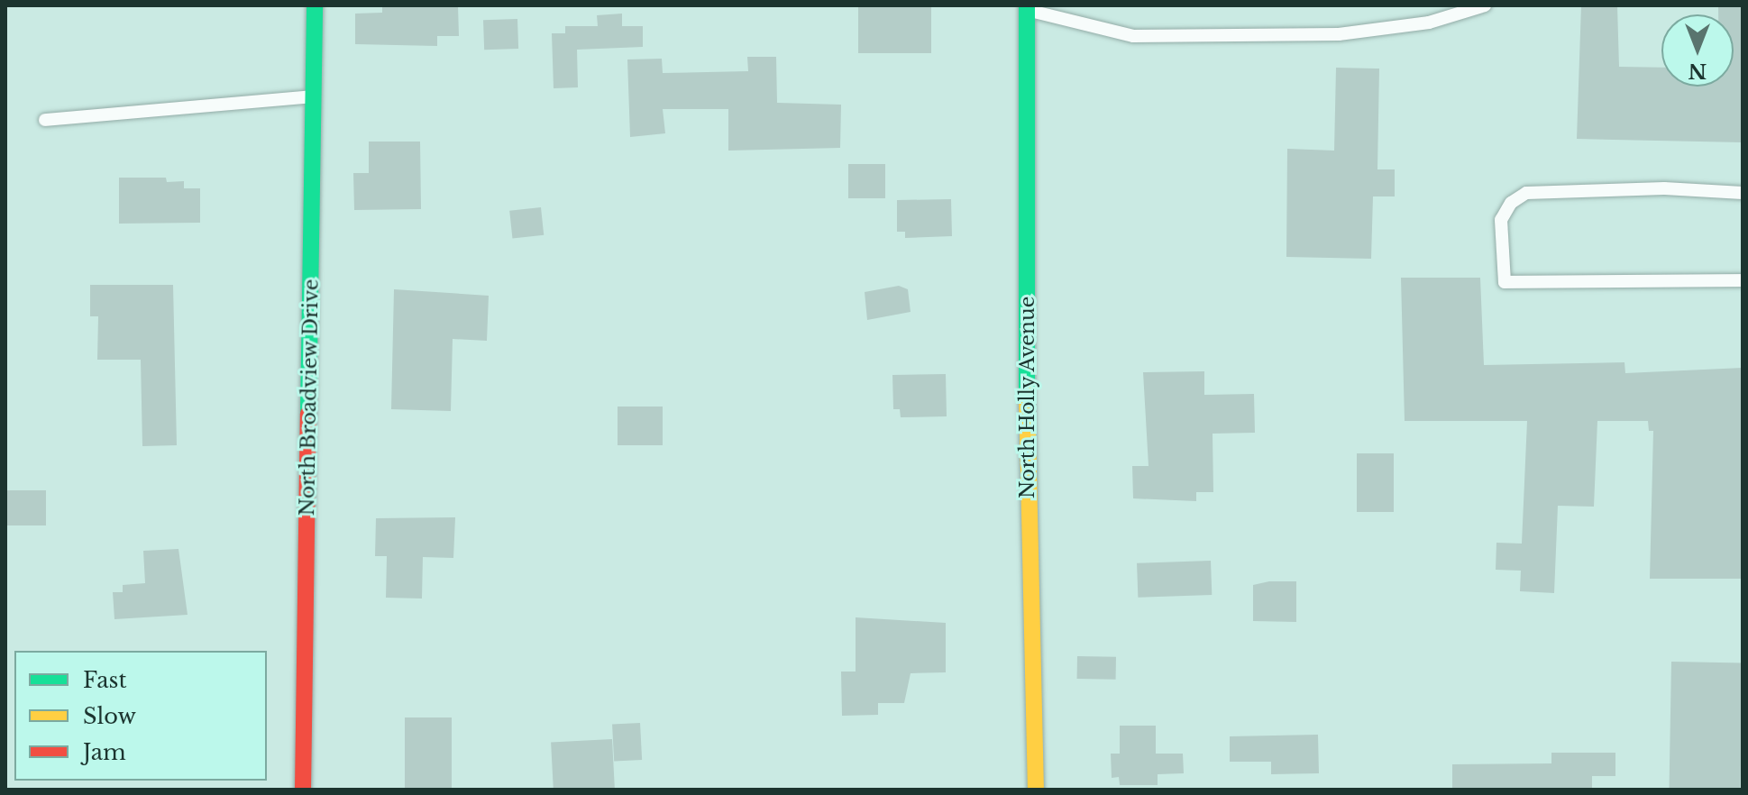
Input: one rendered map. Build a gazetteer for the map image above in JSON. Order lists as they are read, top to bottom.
{
  "streets": {
    "street": ["North Broadview Drive", "North Holly Avenue"]
  },
  "legend": ["Fast", "Slow", "Jam"],
  "north": "bottom"
}
